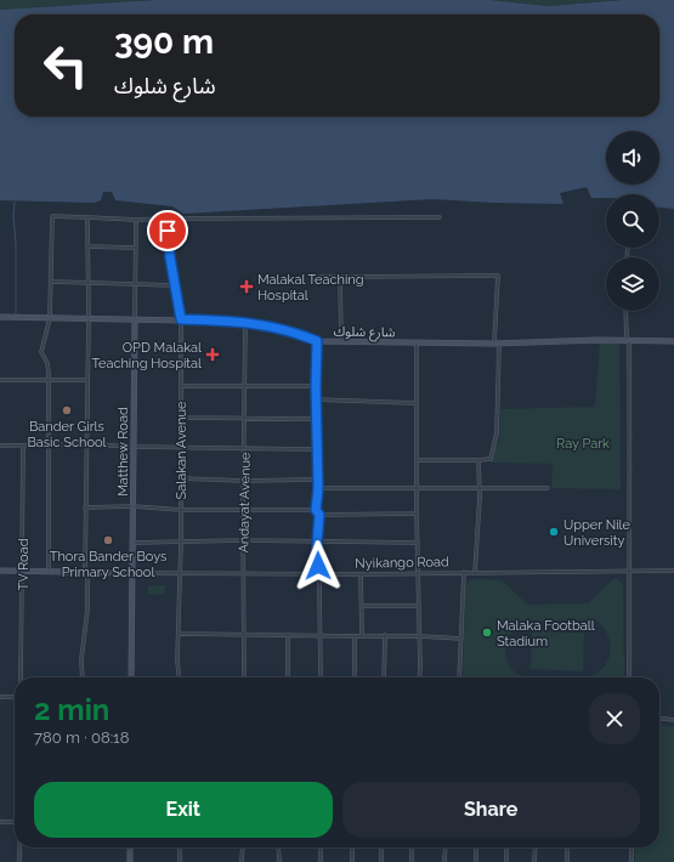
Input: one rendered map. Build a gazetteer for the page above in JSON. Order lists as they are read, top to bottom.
{
  "streets": {
    "street": [
      "شارع شلوك",
      "Salakan Avenue",
      "Matthew Road",
      "Andayat Avenue",
      "Nyikango Road",
      "TV Road"
    ]
  },
  "crossings": [
    ["شارع شلوك", "Salakan Avenue"],
    ["شارع شلوك", "Matthew Road"],
    ["شارع شلوك", "Andayat Avenue"],
    ["Salakan Avenue", "Nyikango Road"],
    ["Matthew Road", "Nyikango Road"],
    ["Andayat Avenue", "Nyikango Road"],
    ["Nyikango Road", "TV Road"]
  ],
  "parks": ["Ray Park"],
  "places": {
    "health": ["Malakal Teaching Hospital", "OPD Malakal Teaching Hospital"],
    "other": [
      "Bander Girls Basic School",
      "Upper Nile University",
      "Thora Bander Boys Primary School",
      "Malaka Football Stadium"
    ]
  },
  "page": {
    "turn": ["390 m", "شارع شلوك"],
    "heading": ["2 min", "780 m · 08:18"],
    "buttons": ["Exit", "Share"]
  }
}
